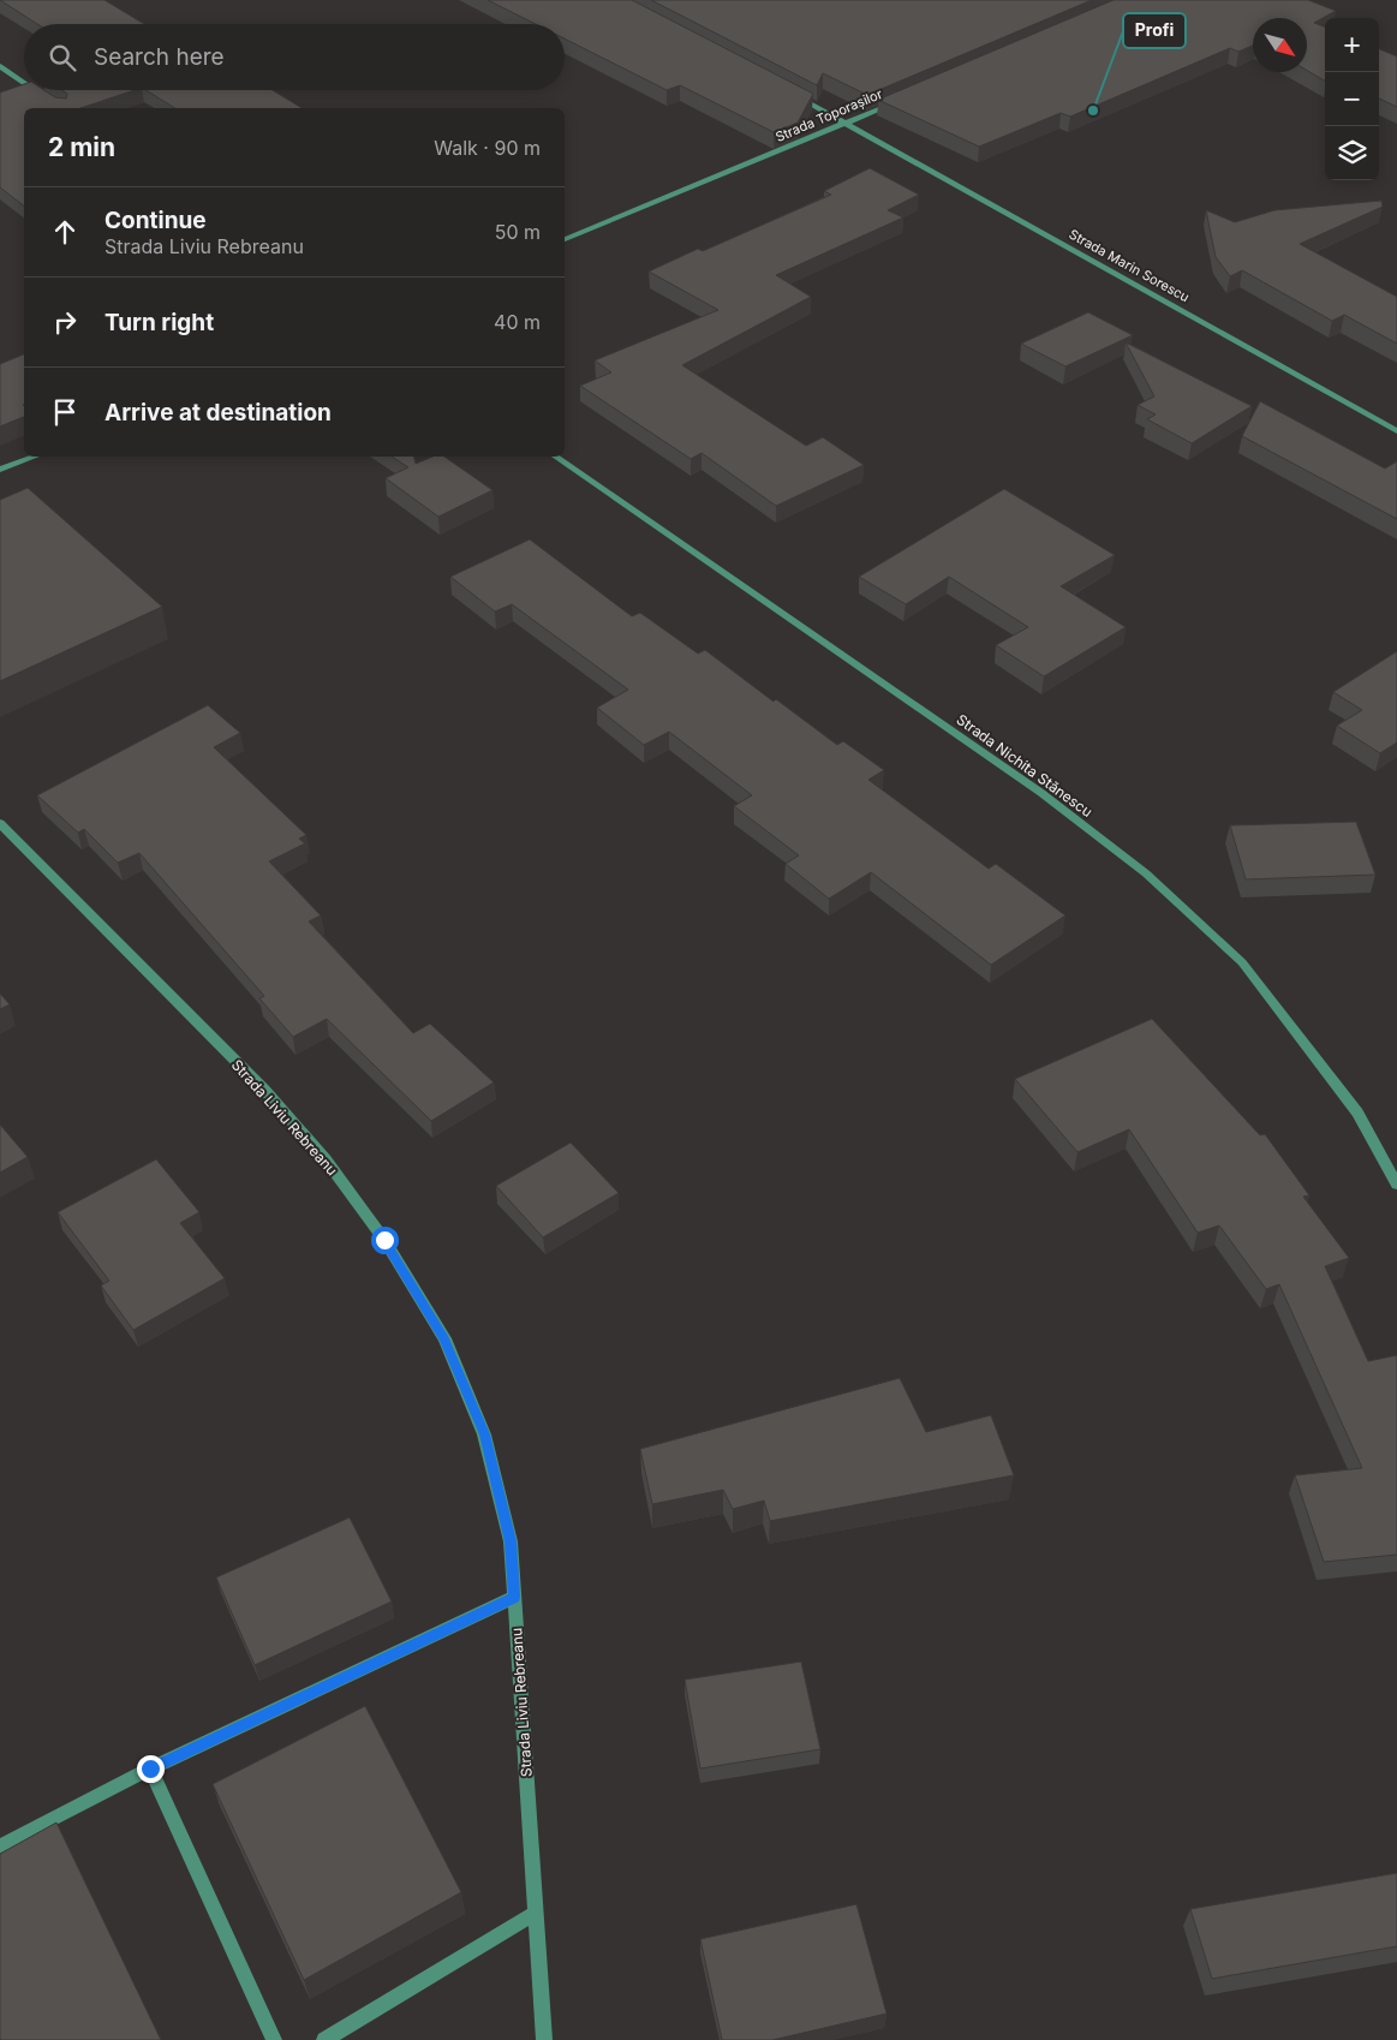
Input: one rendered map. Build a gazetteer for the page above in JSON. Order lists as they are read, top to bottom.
{
  "streets": {
    "street": [
      "Strada Toporașilor",
      "Strada Marin Sorescu",
      "Strada Nichita Stănescu",
      "Strada Liviu Rebreanu"
    ]
  },
  "crossings": [
    ["Strada Toporașilor", "Strada Marin Sorescu"]
  ],
  "places": ["Profi"],
  "north": "bottom right",
  "page": {
    "map_buttons": ["+", "−"],
    "search": "Search here",
    "heading": ["2 min", "Walk · 90 m"],
    "list": [
      ["Continue", "Strada Liviu Rebreanu", "50 m"],
      ["Turn right", "40 m"],
      "Arrive at destination"
    ]
  }
}
